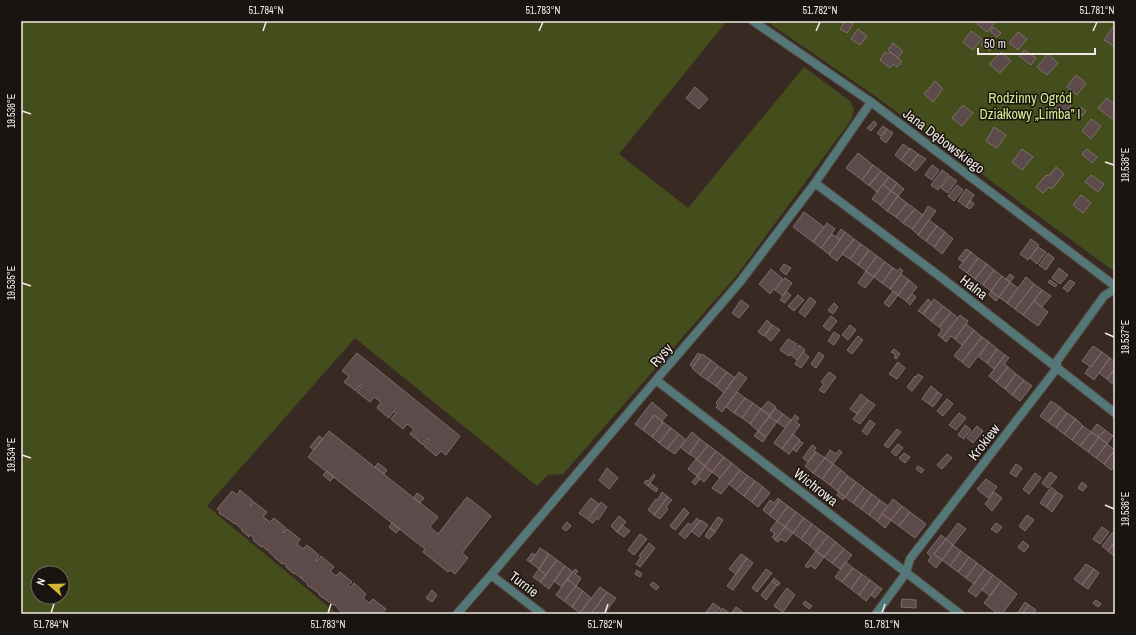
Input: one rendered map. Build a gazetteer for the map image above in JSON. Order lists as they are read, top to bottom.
{
  "streets": {
    "street": [
      "Jana Dębowskiego",
      "Halna",
      "Rysy",
      "Krokiew",
      "Wichrowa",
      "Turnie"
    ]
  },
  "crossings": [
    ["Jana Dębowskiego", "Rysy"],
    ["Jana Dębowskiego", "Krokiew"],
    ["Halna", "Rysy"],
    ["Halna", "Krokiew"],
    ["Rysy", "Wichrowa"],
    ["Rysy", "Turnie"],
    ["Krokiew", "Wichrowa"]
  ],
  "parks": ["Rodzinny Ogród Działkowy „Limba” I"],
  "scale_bar": "50 m",
  "north": "left",
  "coordinates": [
    "51.784°N",
    "51.783°N",
    "51.782°N",
    "51.781°N",
    "19.536°E",
    "19.538°E",
    "19.535°E",
    "19.537°E",
    "19.534°E"
  ]
}
